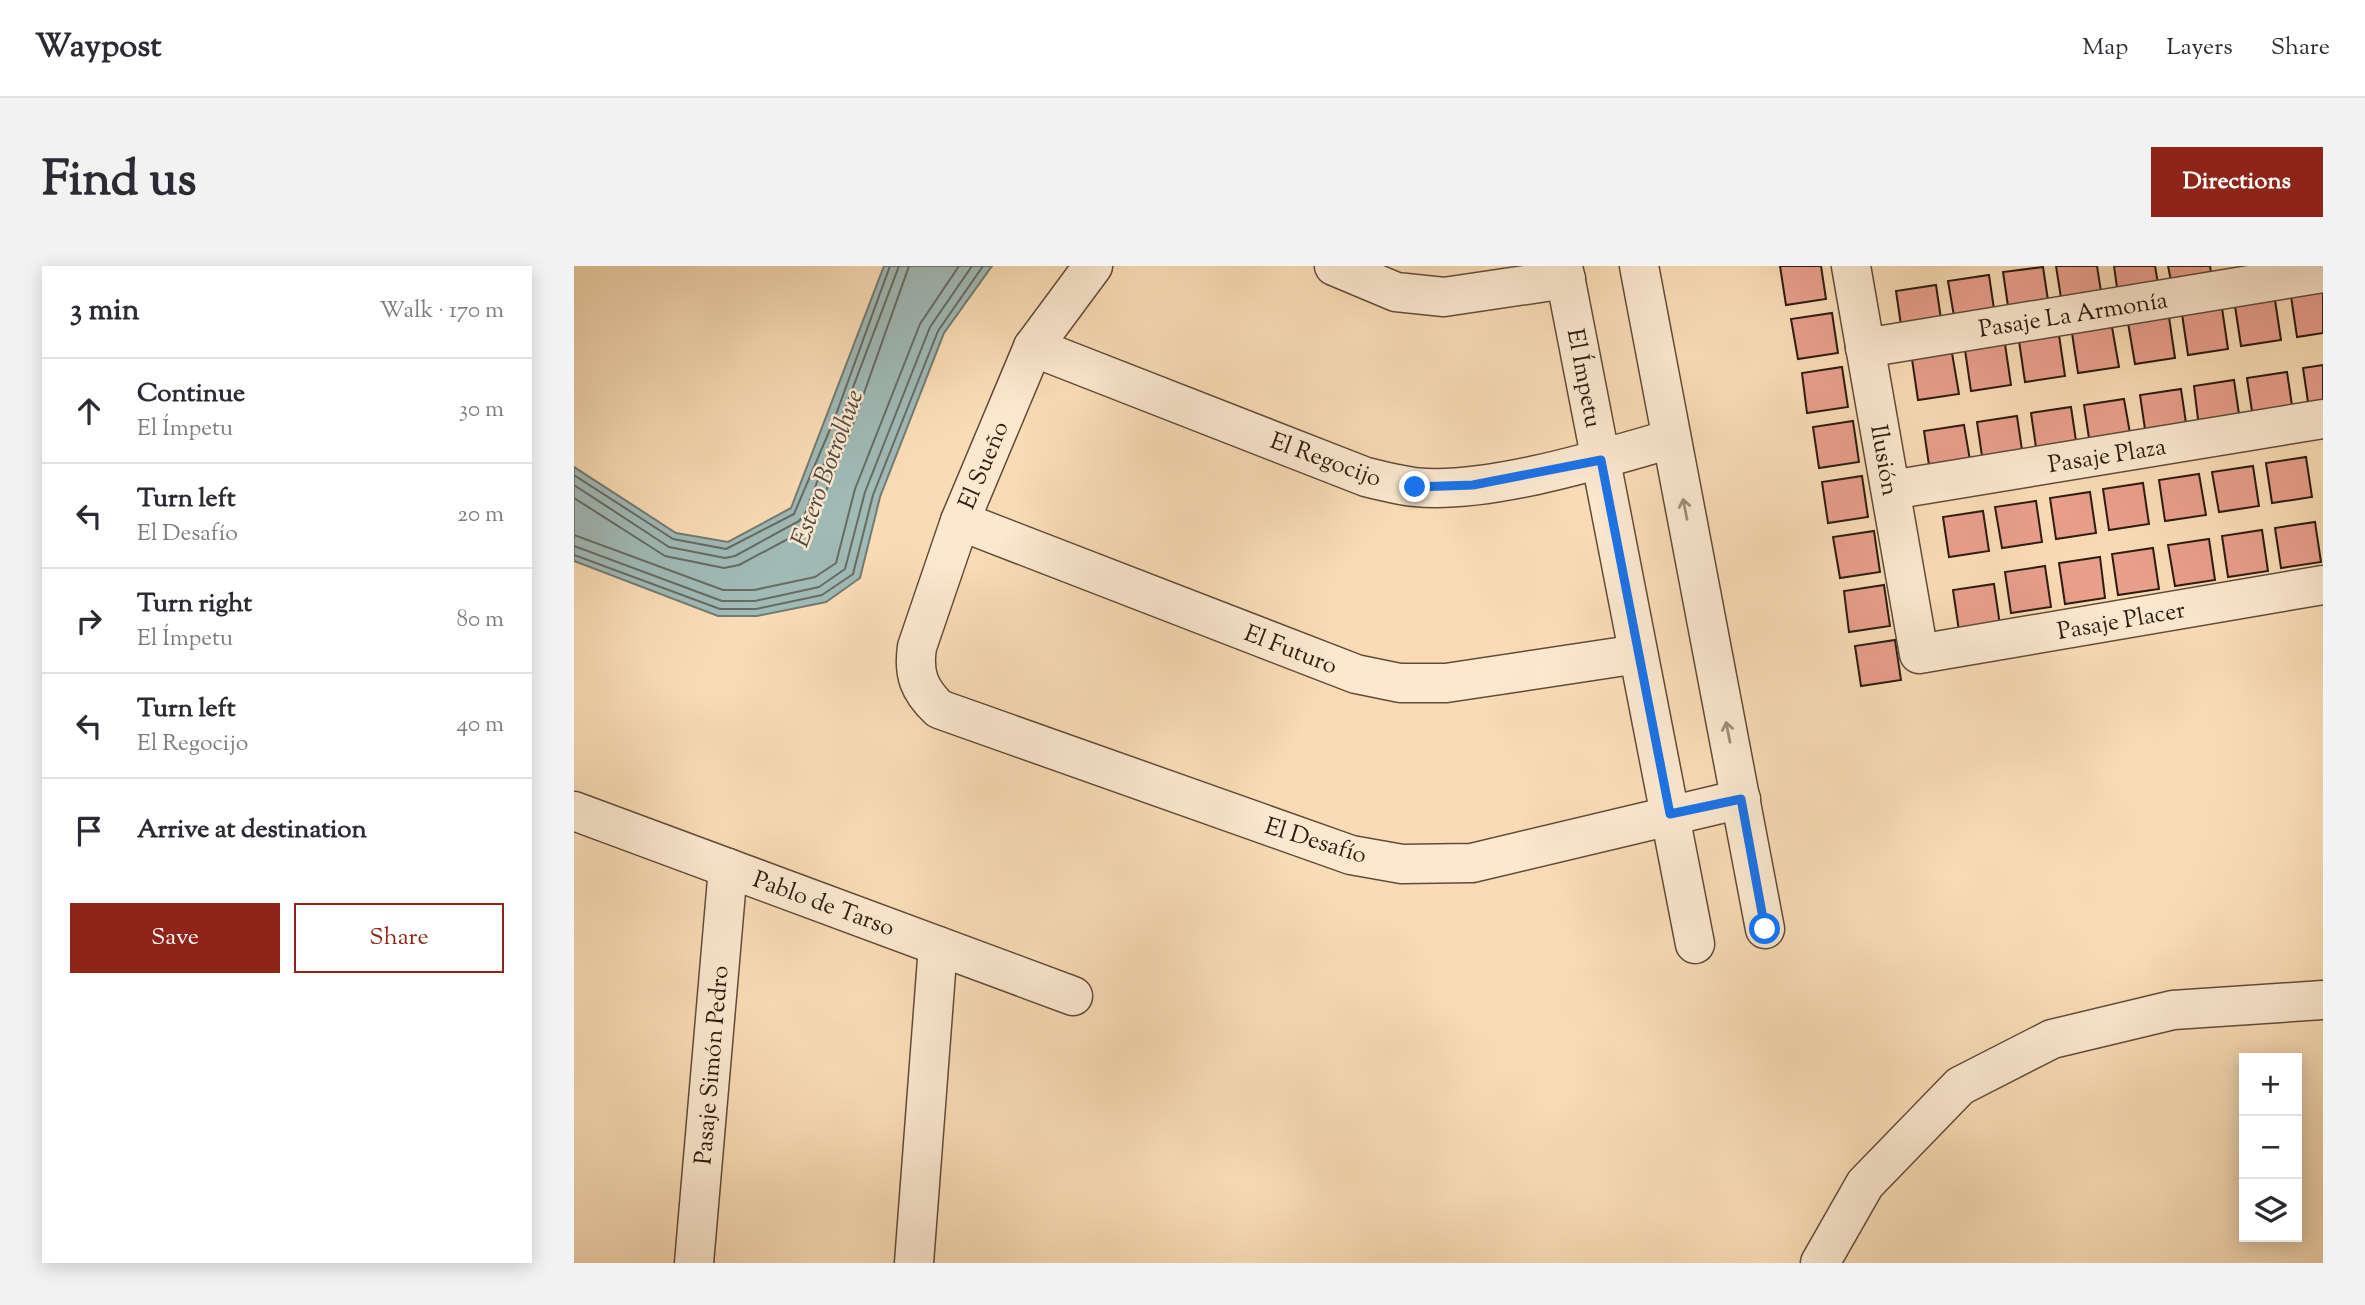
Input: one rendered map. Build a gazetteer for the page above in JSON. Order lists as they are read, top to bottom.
{
  "streets": {
    "street": [
      "Pasaje La Armonía",
      "El Ímpetu",
      "Pasaje Plaza",
      "El Regocijo",
      "Ilusión",
      "El Sueño",
      "Pasaje Placer",
      "El Futuro",
      "El Desafío",
      "Pablo de Tarso",
      "Pasaje Simón Pedro"
    ]
  },
  "crossings": [
    ["Pasaje La Armonía", "Ilusión"],
    ["El Ímpetu", "El Regocijo"],
    ["El Ímpetu", "El Futuro"],
    ["El Ímpetu", "El Desafío"],
    ["Pasaje Plaza", "Ilusión"],
    ["El Regocijo", "El Sueño"],
    ["Ilusión", "Pasaje Placer"],
    ["El Sueño", "El Futuro"],
    ["El Sueño", "El Desafío"],
    ["Pablo de Tarso", "Pasaje Simón Pedro"]
  ],
  "water": ["Estero Botrolhue"],
  "page": {
    "header": "Waypost",
    "nav": ["Map", "Layers", "Share"],
    "title": "Find us",
    "buttons": [
      "Directions",
      ["Save", "Share"]
    ],
    "heading": ["3 min", "Walk · 170 m"],
    "list": [
      ["Continue", "El Ímpetu", "30 m"],
      ["Turn left", "El Desafío", "20 m"],
      ["Turn right", "El Ímpetu", "80 m"],
      ["Turn left", "El Regocijo", "40 m"],
      "Arrive at destination"
    ],
    "map_buttons": ["+", "−"]
  }
}
